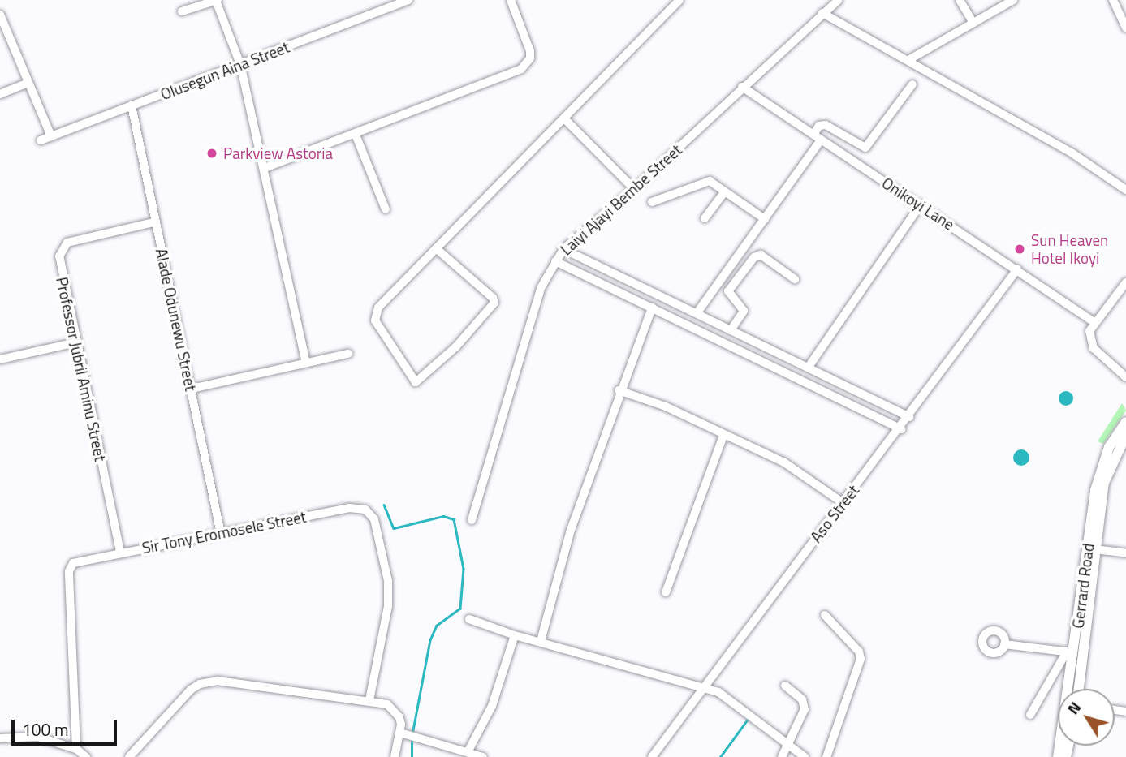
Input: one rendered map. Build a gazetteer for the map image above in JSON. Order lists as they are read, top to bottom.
{
  "streets": {
    "main road": ["Gerrard Road"],
    "street": [
      "Olusegun Aina Street",
      "Laiyi Ajayi Bembe Street",
      "Onikoyi Lane",
      "Alade Odunewu Street",
      "Professor Jubril Aminu Street",
      "Aso Street",
      "Sir Tony Eromosele Street"
    ]
  },
  "crossings": [
    ["Olusegun Aina Street", "Alade Odunewu Street"],
    ["Laiyi Ajayi Bembe Street", "Onikoyi Lane"],
    ["Onikoyi Lane", "Aso Street"],
    ["Alade Odunewu Street", "Professor Jubril Aminu Street"],
    ["Alade Odunewu Street", "Sir Tony Eromosele Street"],
    ["Professor Jubril Aminu Street", "Sir Tony Eromosele Street"]
  ],
  "places": ["Parkview Astoria", "Sun Heaven Hotel Ikoyi"],
  "scale_bar": "100 m",
  "north": "top left"
}
